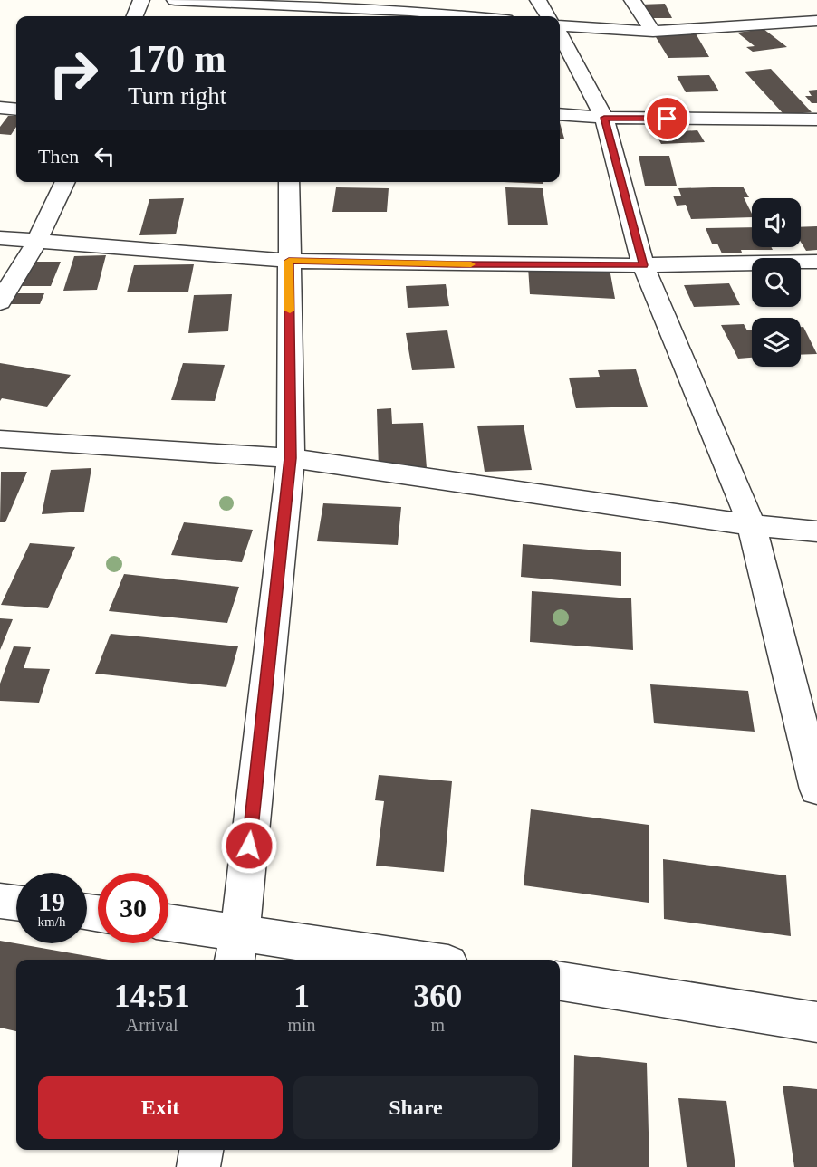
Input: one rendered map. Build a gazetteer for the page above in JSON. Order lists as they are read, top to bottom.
{
  "page": {
    "turn": ["170 m", "Turn right"],
    "then": "Then",
    "speed": "19 km/h",
    "limit": "30",
    "eta": [
      "14:51",
      "Arrival",
      "1",
      "min",
      "360",
      "m"
    ],
    "buttons": ["Exit", "Share"]
  }
}
